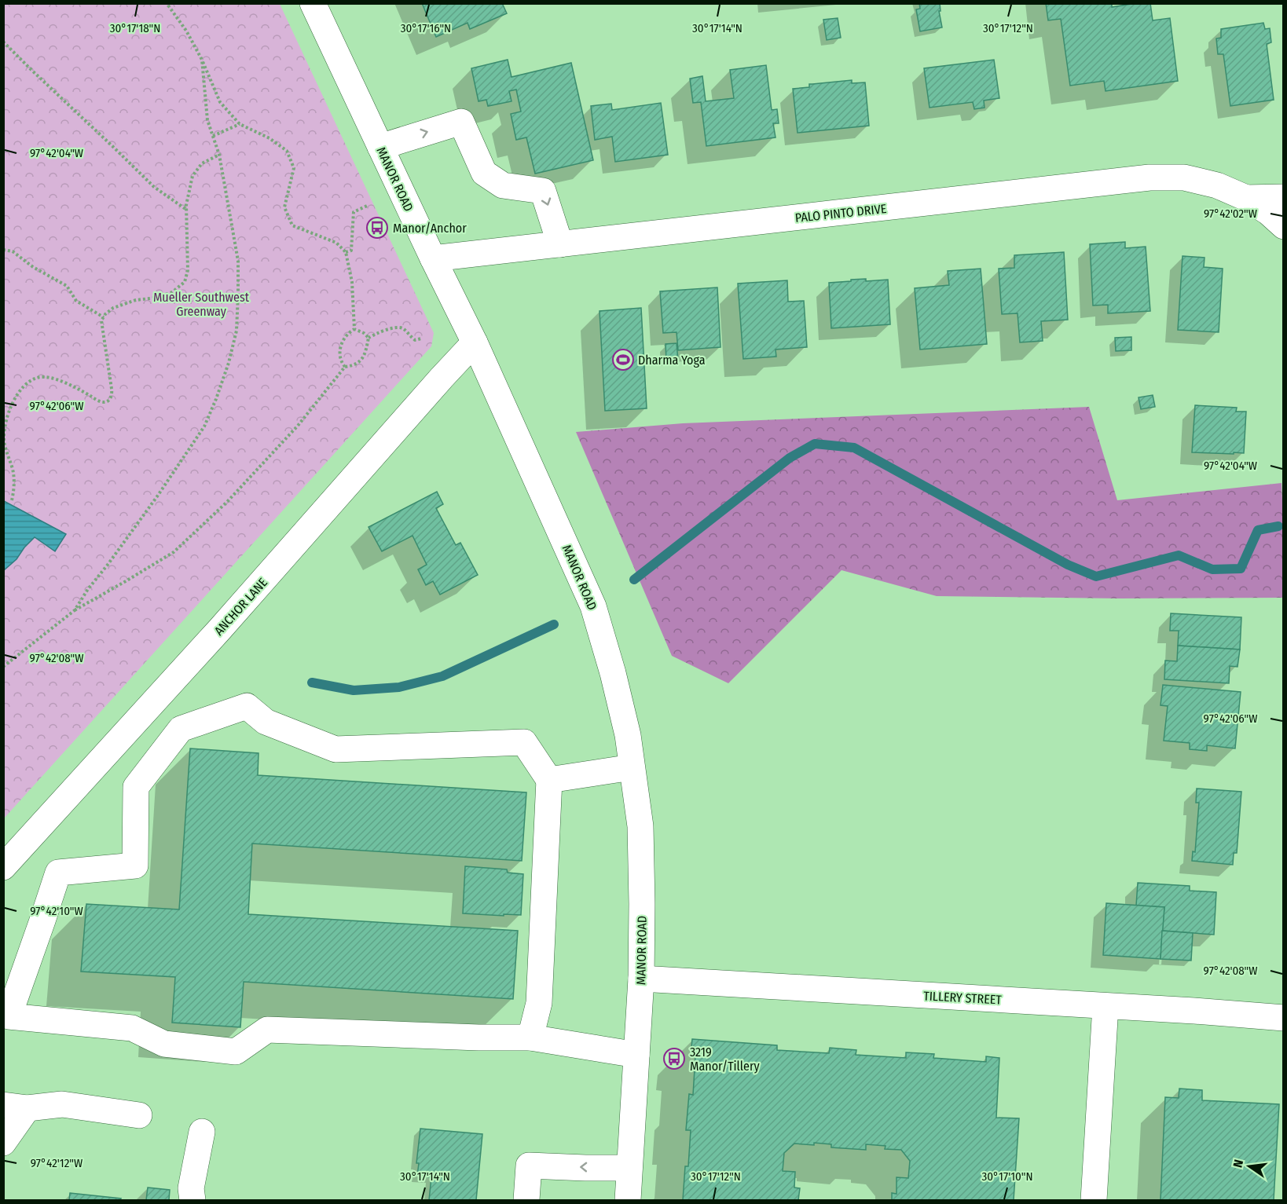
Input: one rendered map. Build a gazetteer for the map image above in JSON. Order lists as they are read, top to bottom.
{
  "streets": {
    "street": [
      "MANOR ROAD",
      "PALO PINTO DRIVE",
      "ANCHOR LANE",
      "TILLERY STREET"
    ]
  },
  "crossings": [
    ["MANOR ROAD", "PALO PINTO DRIVE"],
    ["MANOR ROAD", "ANCHOR LANE"],
    ["MANOR ROAD", "TILLERY STREET"]
  ],
  "parks": ["Mueller Southwest Greenway"],
  "places": {
    "bus stop": ["Manor/Anchor", "3219 Manor/Tillery"],
    "sports": ["Dharma Yoga"]
  },
  "north": "left",
  "coordinates": [
    "30°17'18\"N",
    "30°17'16\"N",
    "30°17'14\"N",
    "30°17'12\"N",
    "97°42'04\"W",
    "97°42'02\"W",
    "97°42'06\"W",
    "97°42'08\"W",
    "97°42'10\"W",
    "97°42'12\"W",
    "30°17'10\"N"
  ]
}
